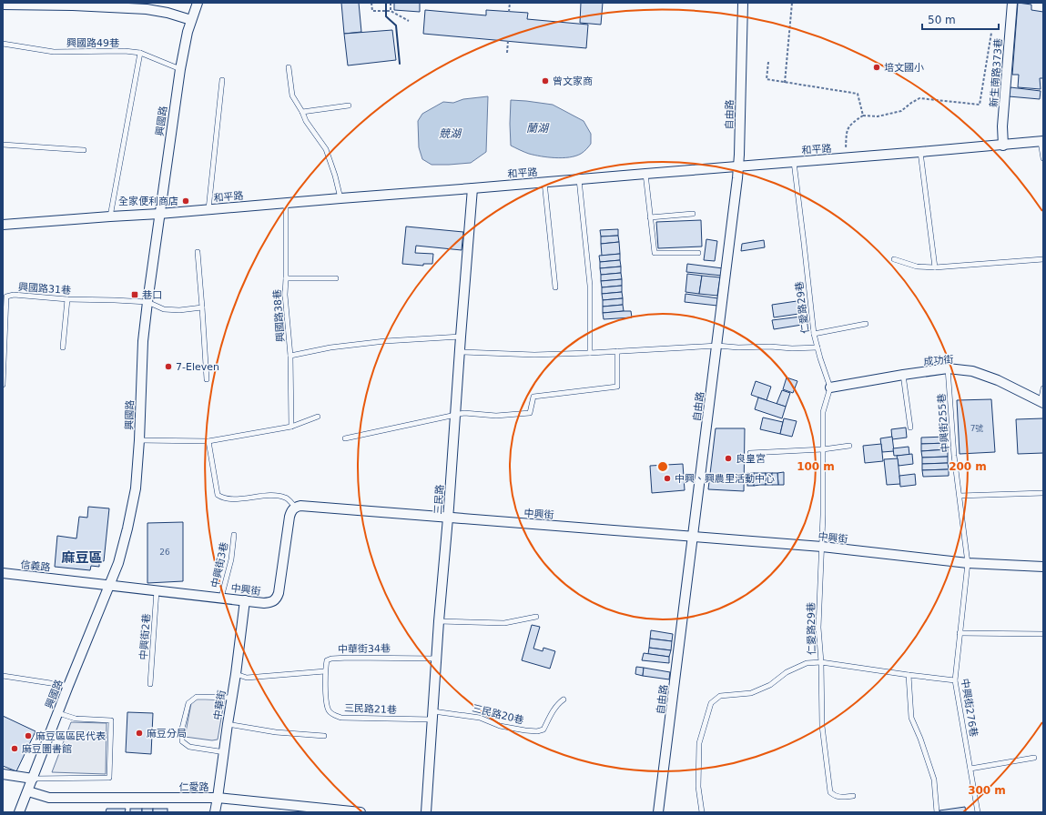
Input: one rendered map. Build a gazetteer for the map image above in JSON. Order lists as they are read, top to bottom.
{
  "streets": {
    "street": [
      "新生南路373巷",
      "自由路",
      "興國路",
      "和平路",
      "成功街",
      "三民路",
      "中興街",
      "信義路",
      "中華街",
      "仁愛路"
    ],
    "lane": [
      "興國路49巷",
      "興國路31巷",
      "仁愛路29巷",
      "興國路38巷",
      "中興街255巷",
      "中興街3巷",
      "中興街2巷",
      "中華街34巷",
      "中興街276巷",
      "三民路21巷",
      "三民路20巷"
    ]
  },
  "crossings": [
    ["興國路49巷", "興國路"],
    ["新生南路373巷", "和平路"],
    ["自由路", "和平路"],
    ["自由路", "中興街"],
    ["興國路", "和平路"],
    ["興國路", "興國路31巷"],
    ["興國路", "中興街"],
    ["興國路", "信義路"],
    ["興國路", "仁愛路"],
    ["和平路", "仁愛路29巷"],
    ["和平路", "興國路38巷"],
    ["和平路", "三民路"],
    ["仁愛路29巷", "成功街"],
    ["仁愛路29巷", "中興街"],
    ["成功街", "中興街255巷"],
    ["中興街255巷", "中興街"],
    ["中興街255巷", "中興街276巷"],
    ["三民路", "中興街"],
    ["三民路", "中華街34巷"],
    ["三民路", "三民路21巷"],
    ["三民路", "三民路20巷"],
    ["中興街", "中興街3巷"],
    ["中興街", "信義路"],
    ["中興街", "中興街2巷"],
    ["中興街", "中華街"],
    ["中興街", "中興街276巷"],
    ["中華街34巷", "三民路21巷"],
    ["中華街", "仁愛路"],
    ["三民路21巷", "三民路20巷"]
  ],
  "districts": ["麻豆區"],
  "water": ["蘭湖", "競湖"],
  "places": {
    "other": [
      "培文國小",
      "曾文家商",
      "全家便利商店",
      "7-Eleven",
      "良皇宮",
      "中興、興農里活動中心",
      "麻豆分局",
      "麻豆區區民代表",
      "麻豆圖書館"
    ],
    "transit": ["巷口"]
  },
  "house_numbers": ["7號", "26"],
  "scale_bar": "50 m",
  "rings": ["100 m", "200 m", "300 m"]
}
